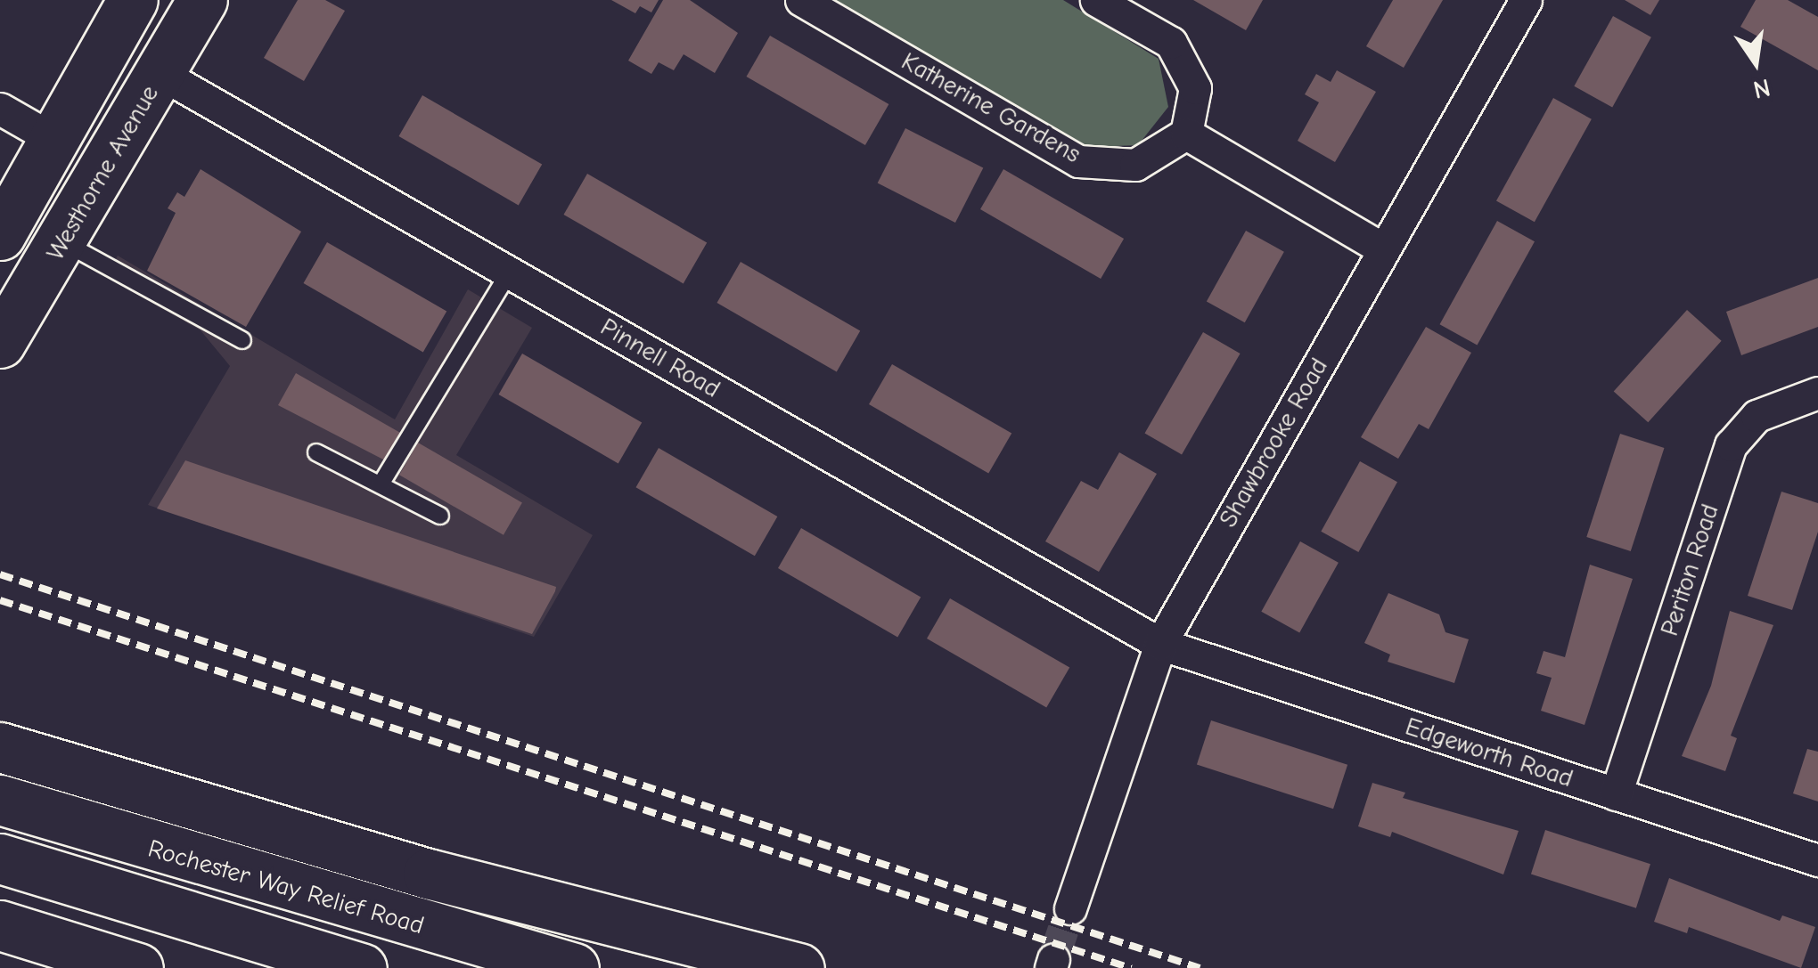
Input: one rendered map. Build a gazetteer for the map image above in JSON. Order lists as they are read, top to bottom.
{
  "streets": {
    "highway": ["Westhorne Avenue", "Rochester Way Relief Road"],
    "street": [
      "Katherine Gardens",
      "Pinnell Road",
      "Shawbrooke Road",
      "Periton Road",
      "Edgeworth Road"
    ]
  },
  "crossings": [
    ["Westhorne Avenue", "Pinnell Road"],
    ["Pinnell Road", "Shawbrooke Road"],
    ["Pinnell Road", "Edgeworth Road"],
    ["Shawbrooke Road", "Edgeworth Road"],
    ["Periton Road", "Edgeworth Road"]
  ],
  "north": "bottom"
}
